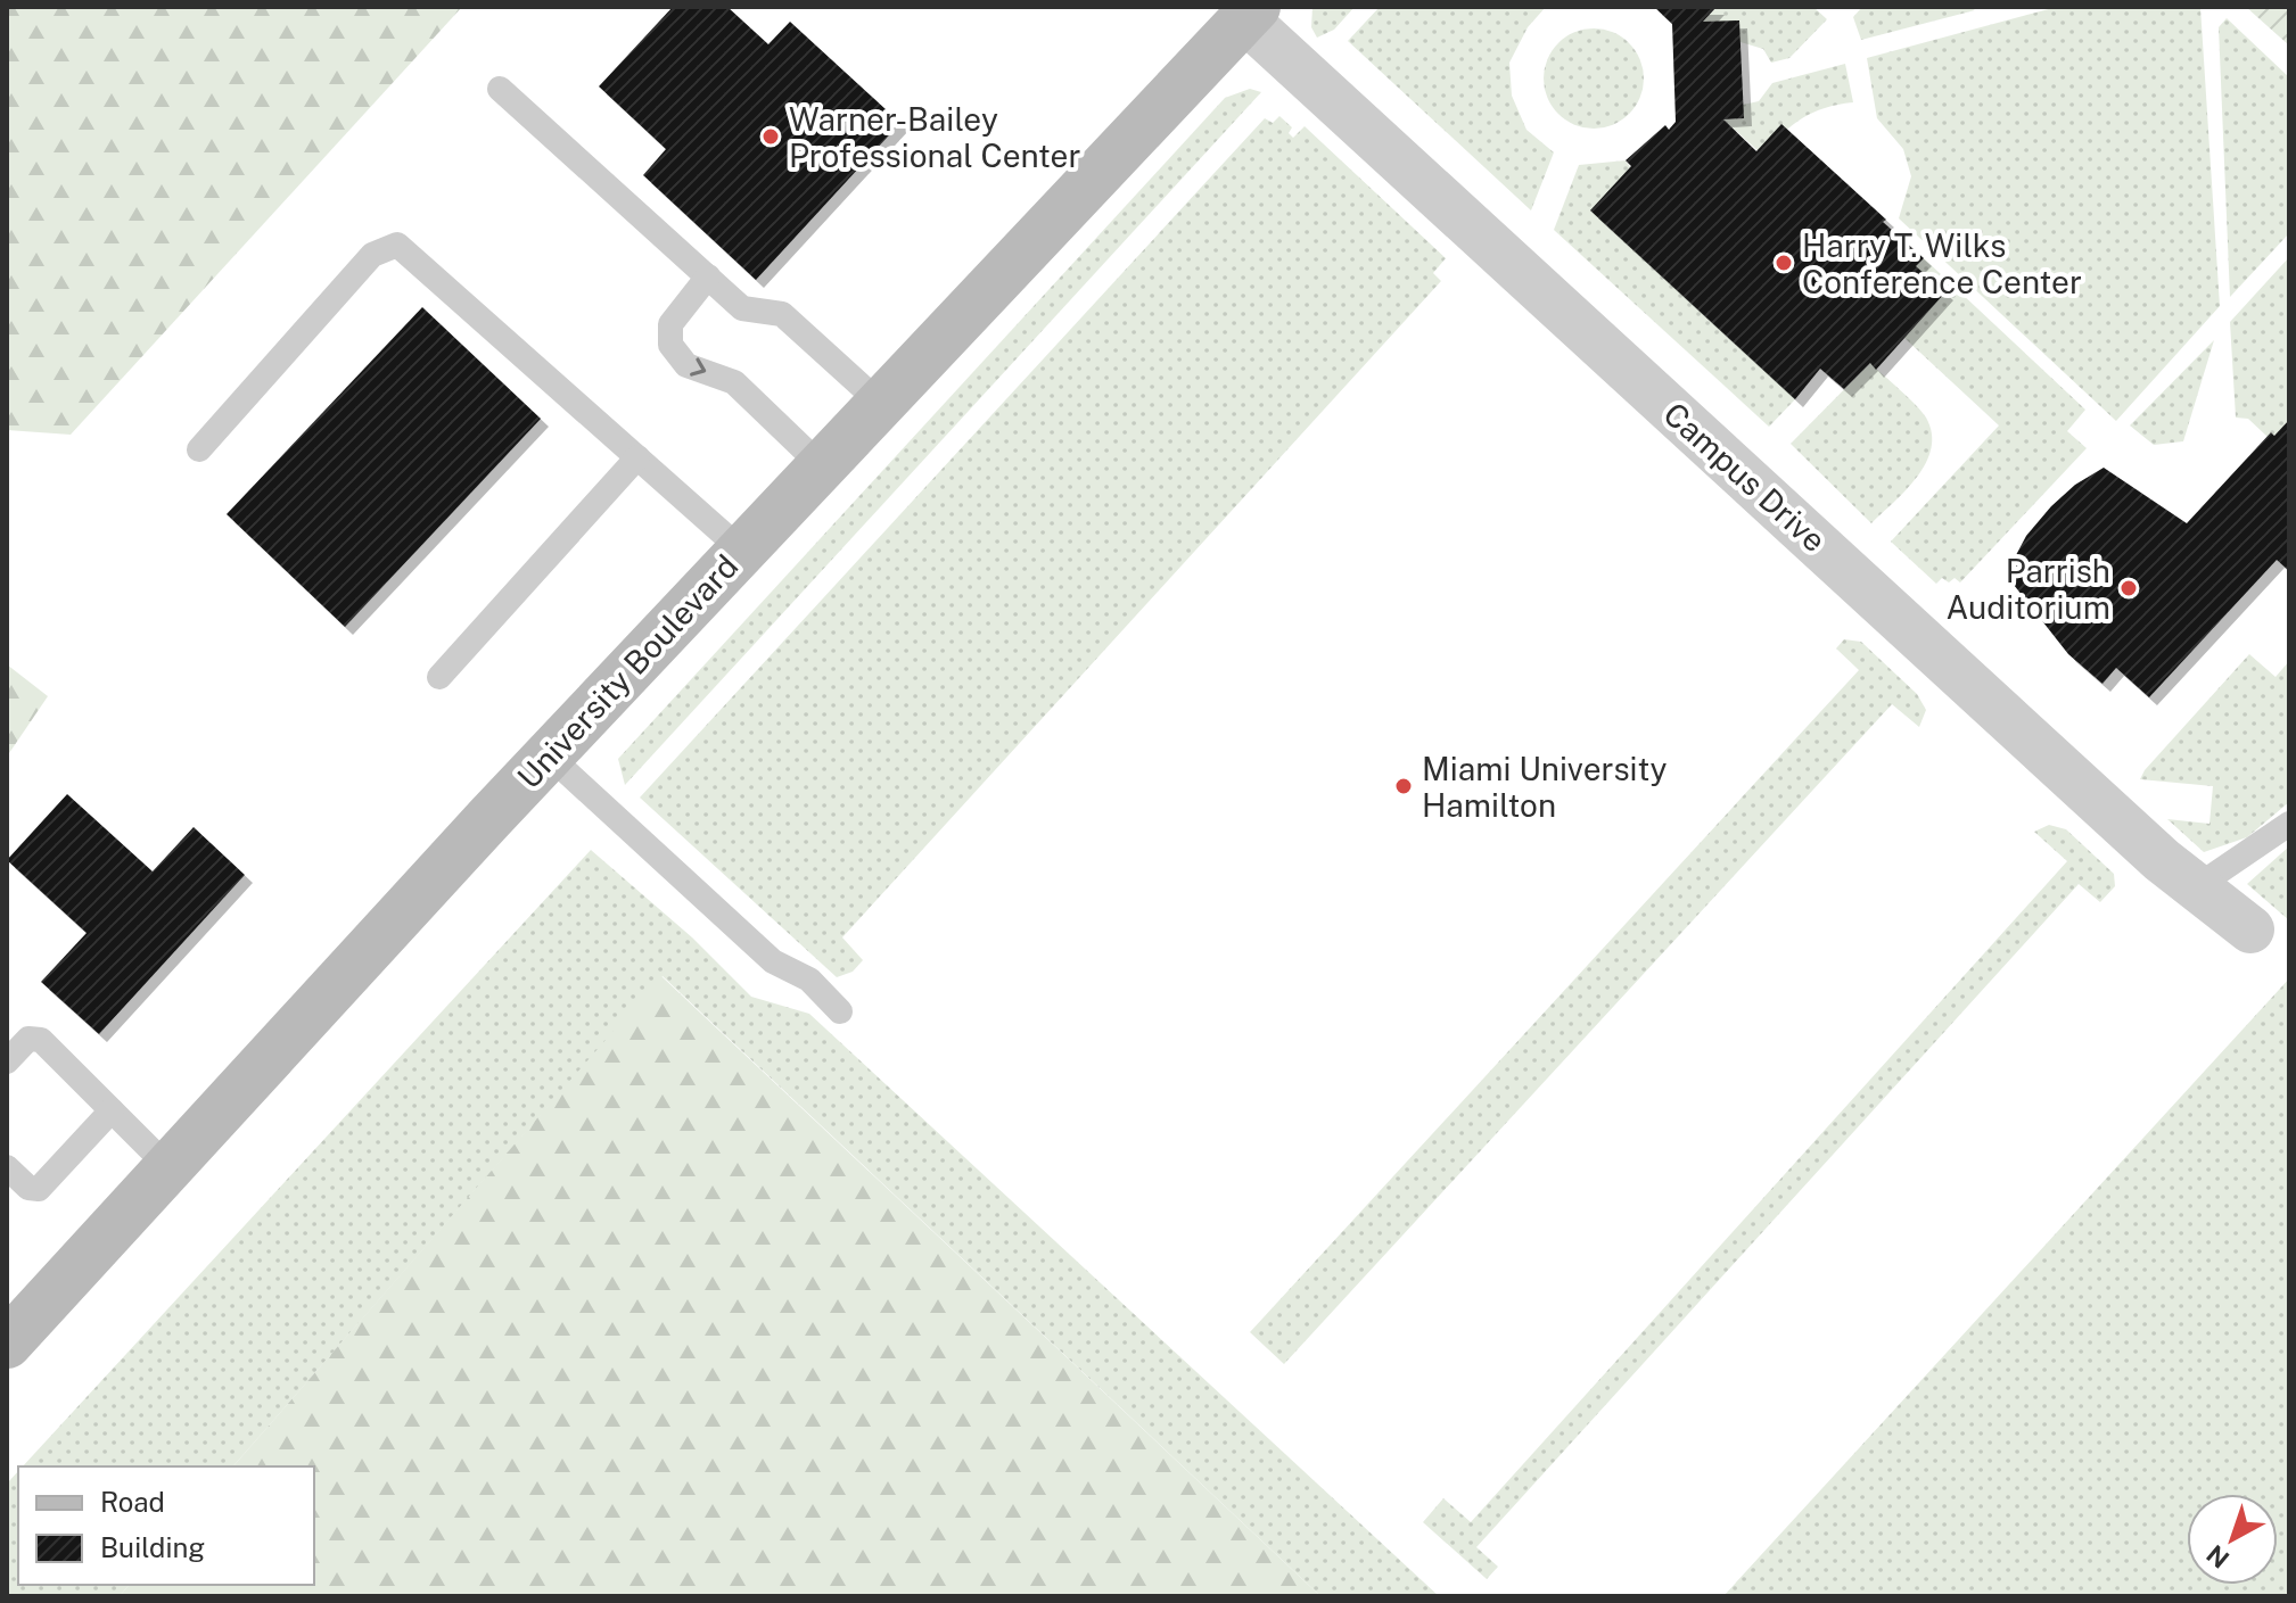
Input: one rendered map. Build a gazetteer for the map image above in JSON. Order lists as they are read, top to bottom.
{
  "streets": {
    "street": ["Campus Drive", "University Boulevard"]
  },
  "crossings": [
    ["Campus Drive", "University Boulevard"]
  ],
  "places": [
    "Warner-Bailey Professional Center",
    "Harry T. Wilks Conference Center",
    "Parrish Auditorium",
    "Miami University Hamilton"
  ],
  "legend": ["Road", "Building"],
  "north": "bottom left"
}
